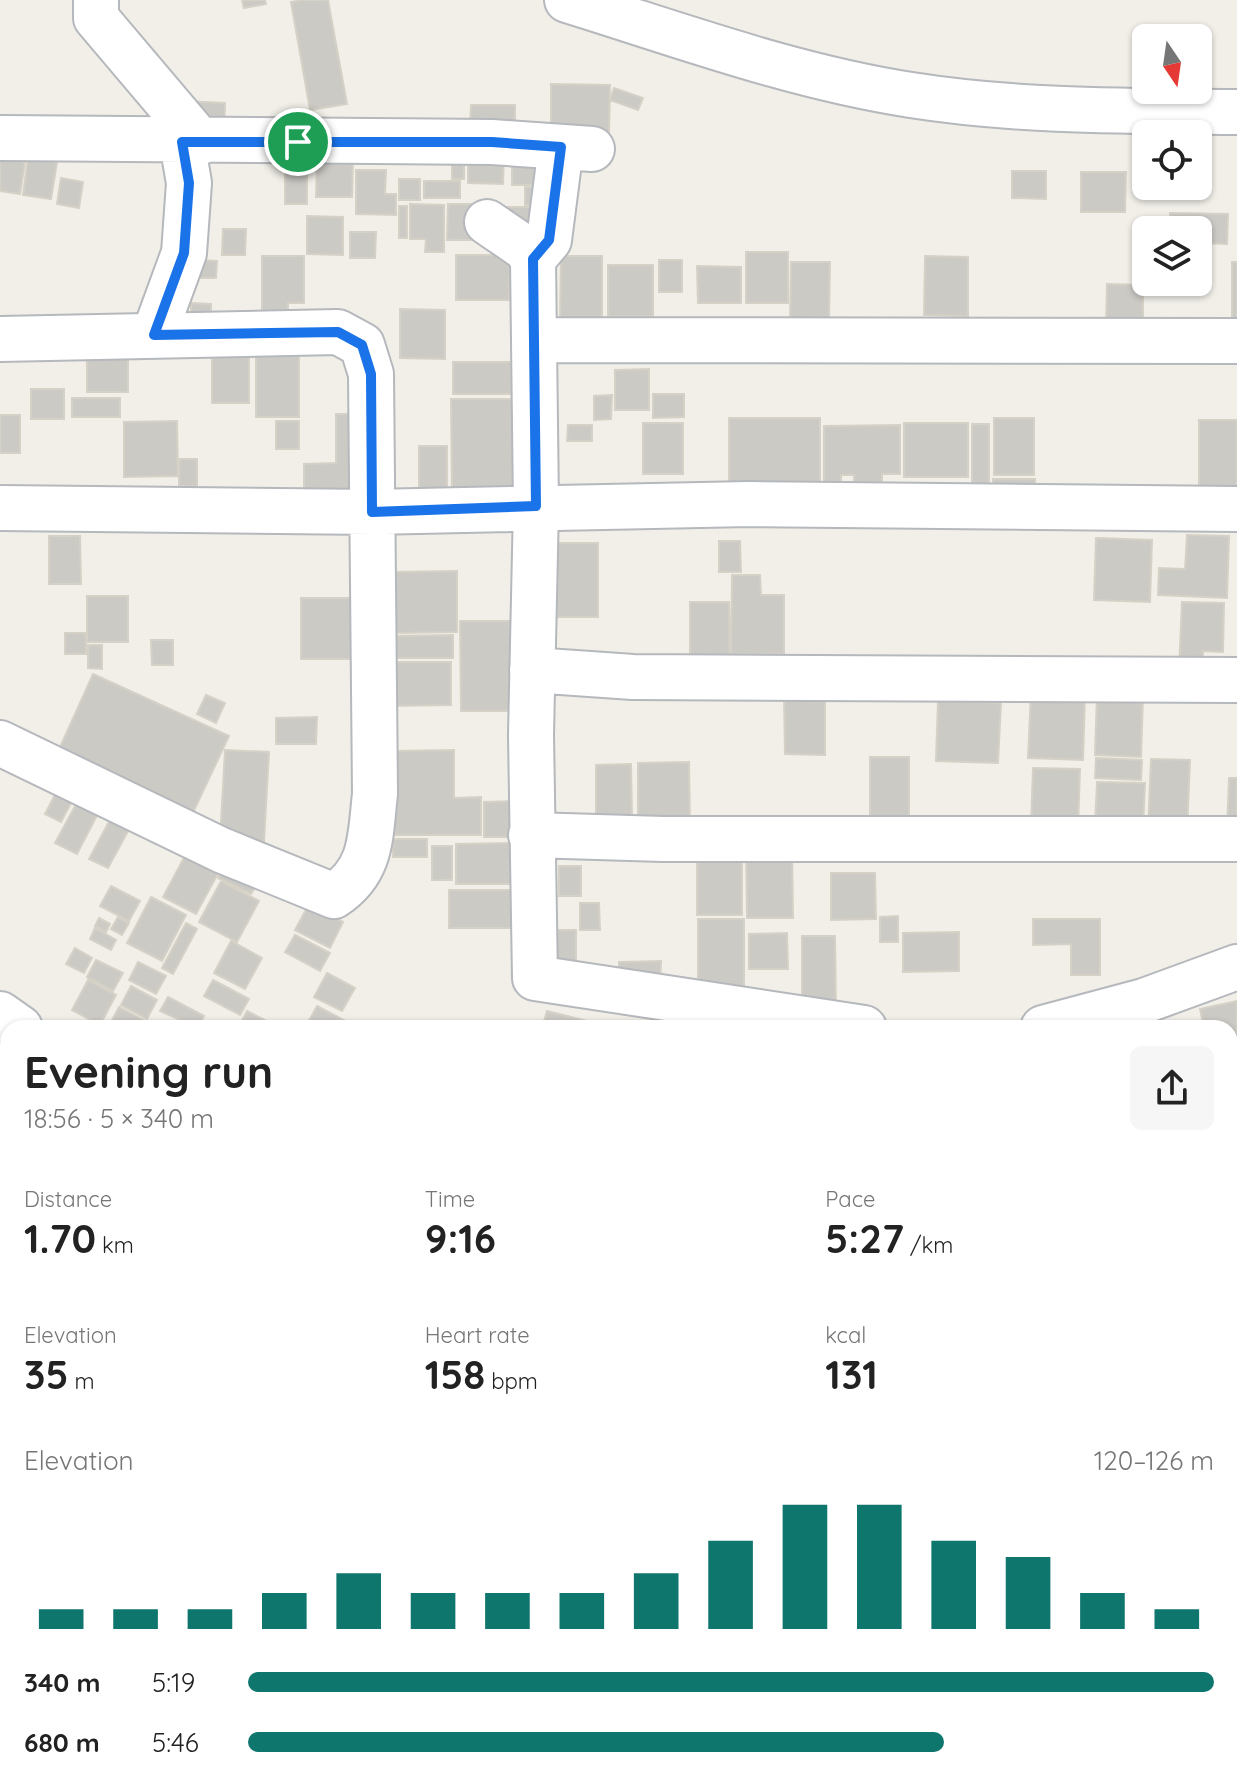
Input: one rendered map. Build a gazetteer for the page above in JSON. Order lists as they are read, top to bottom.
{
  "north": "bottom",
  "page": {
    "heading": ["Evening run", "18:56 · 5 × 340 m"],
    "stats": [
      ["Distance", "1.70 km"],
      ["Time", "9:16"],
      ["Pace", "5:27 /km"],
      ["Elevation", "35 m"],
      ["Heart rate", "158 bpm"],
      ["kcal", "131"]
    ],
    "chart": ["Elevation", "120–126 m"],
    "list": [
      {
        "name": "340 m",
        "note": "5:19"
      },
      {
        "name": "680 m",
        "note": "5:46"
      }
    ]
  }
}
